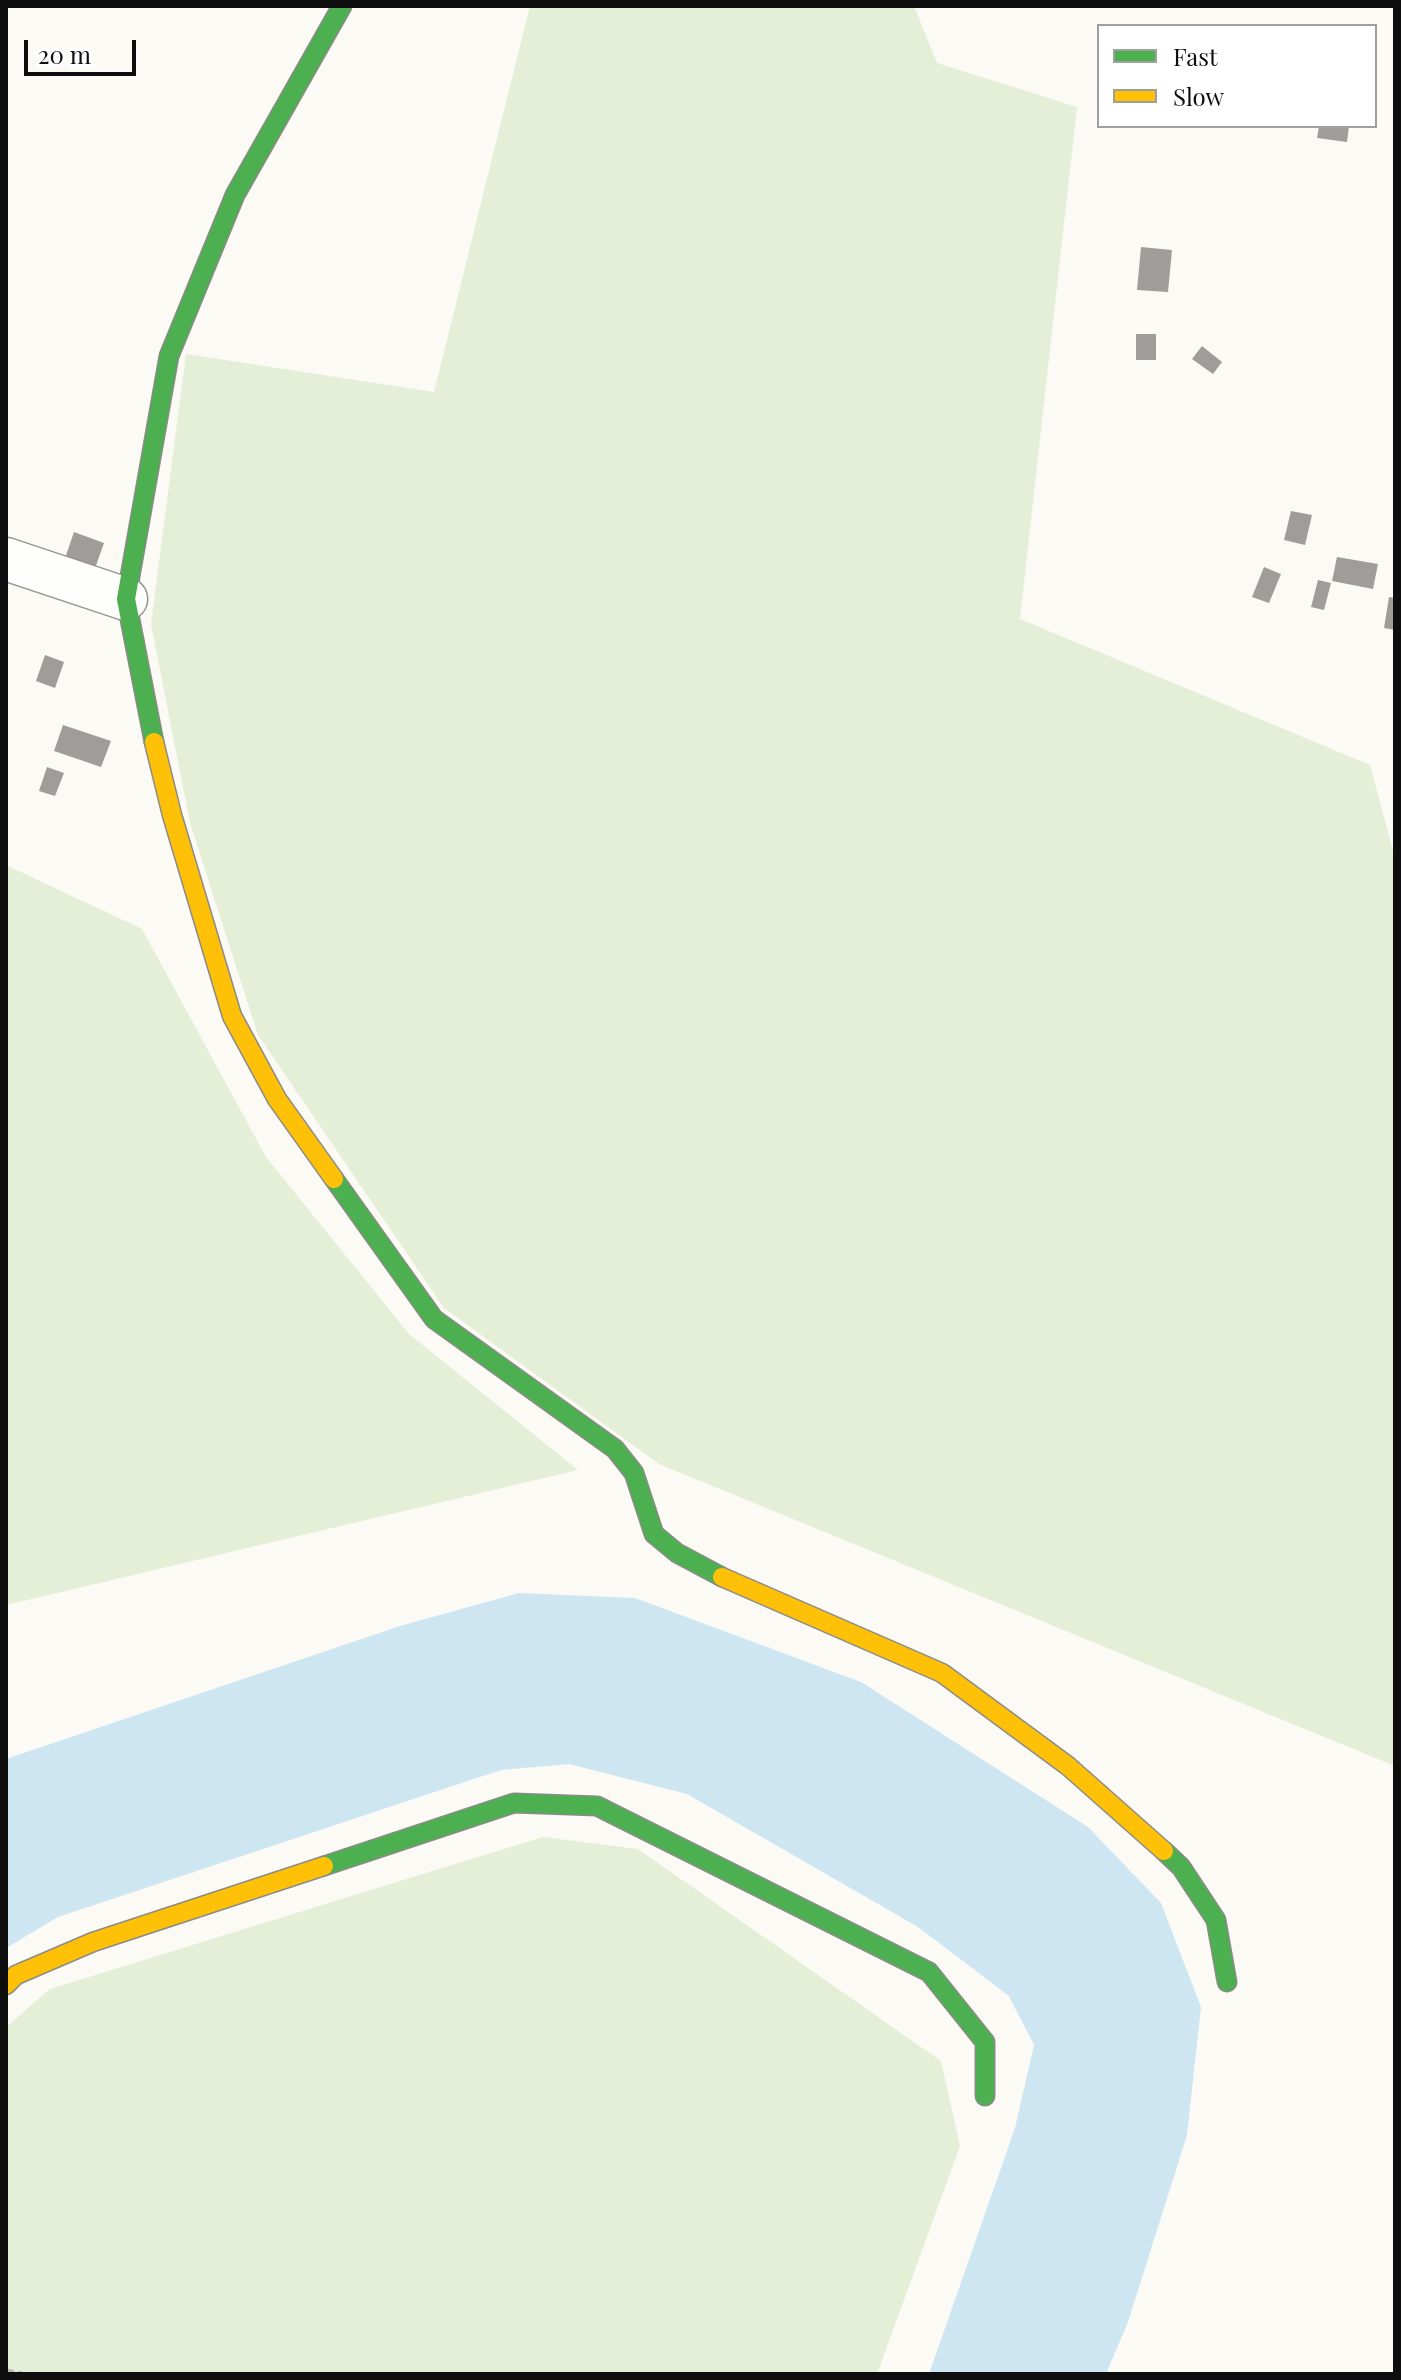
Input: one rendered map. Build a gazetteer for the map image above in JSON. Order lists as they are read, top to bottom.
{
  "legend": ["Fast", "Slow"],
  "scale_bar": "20 m"
}
